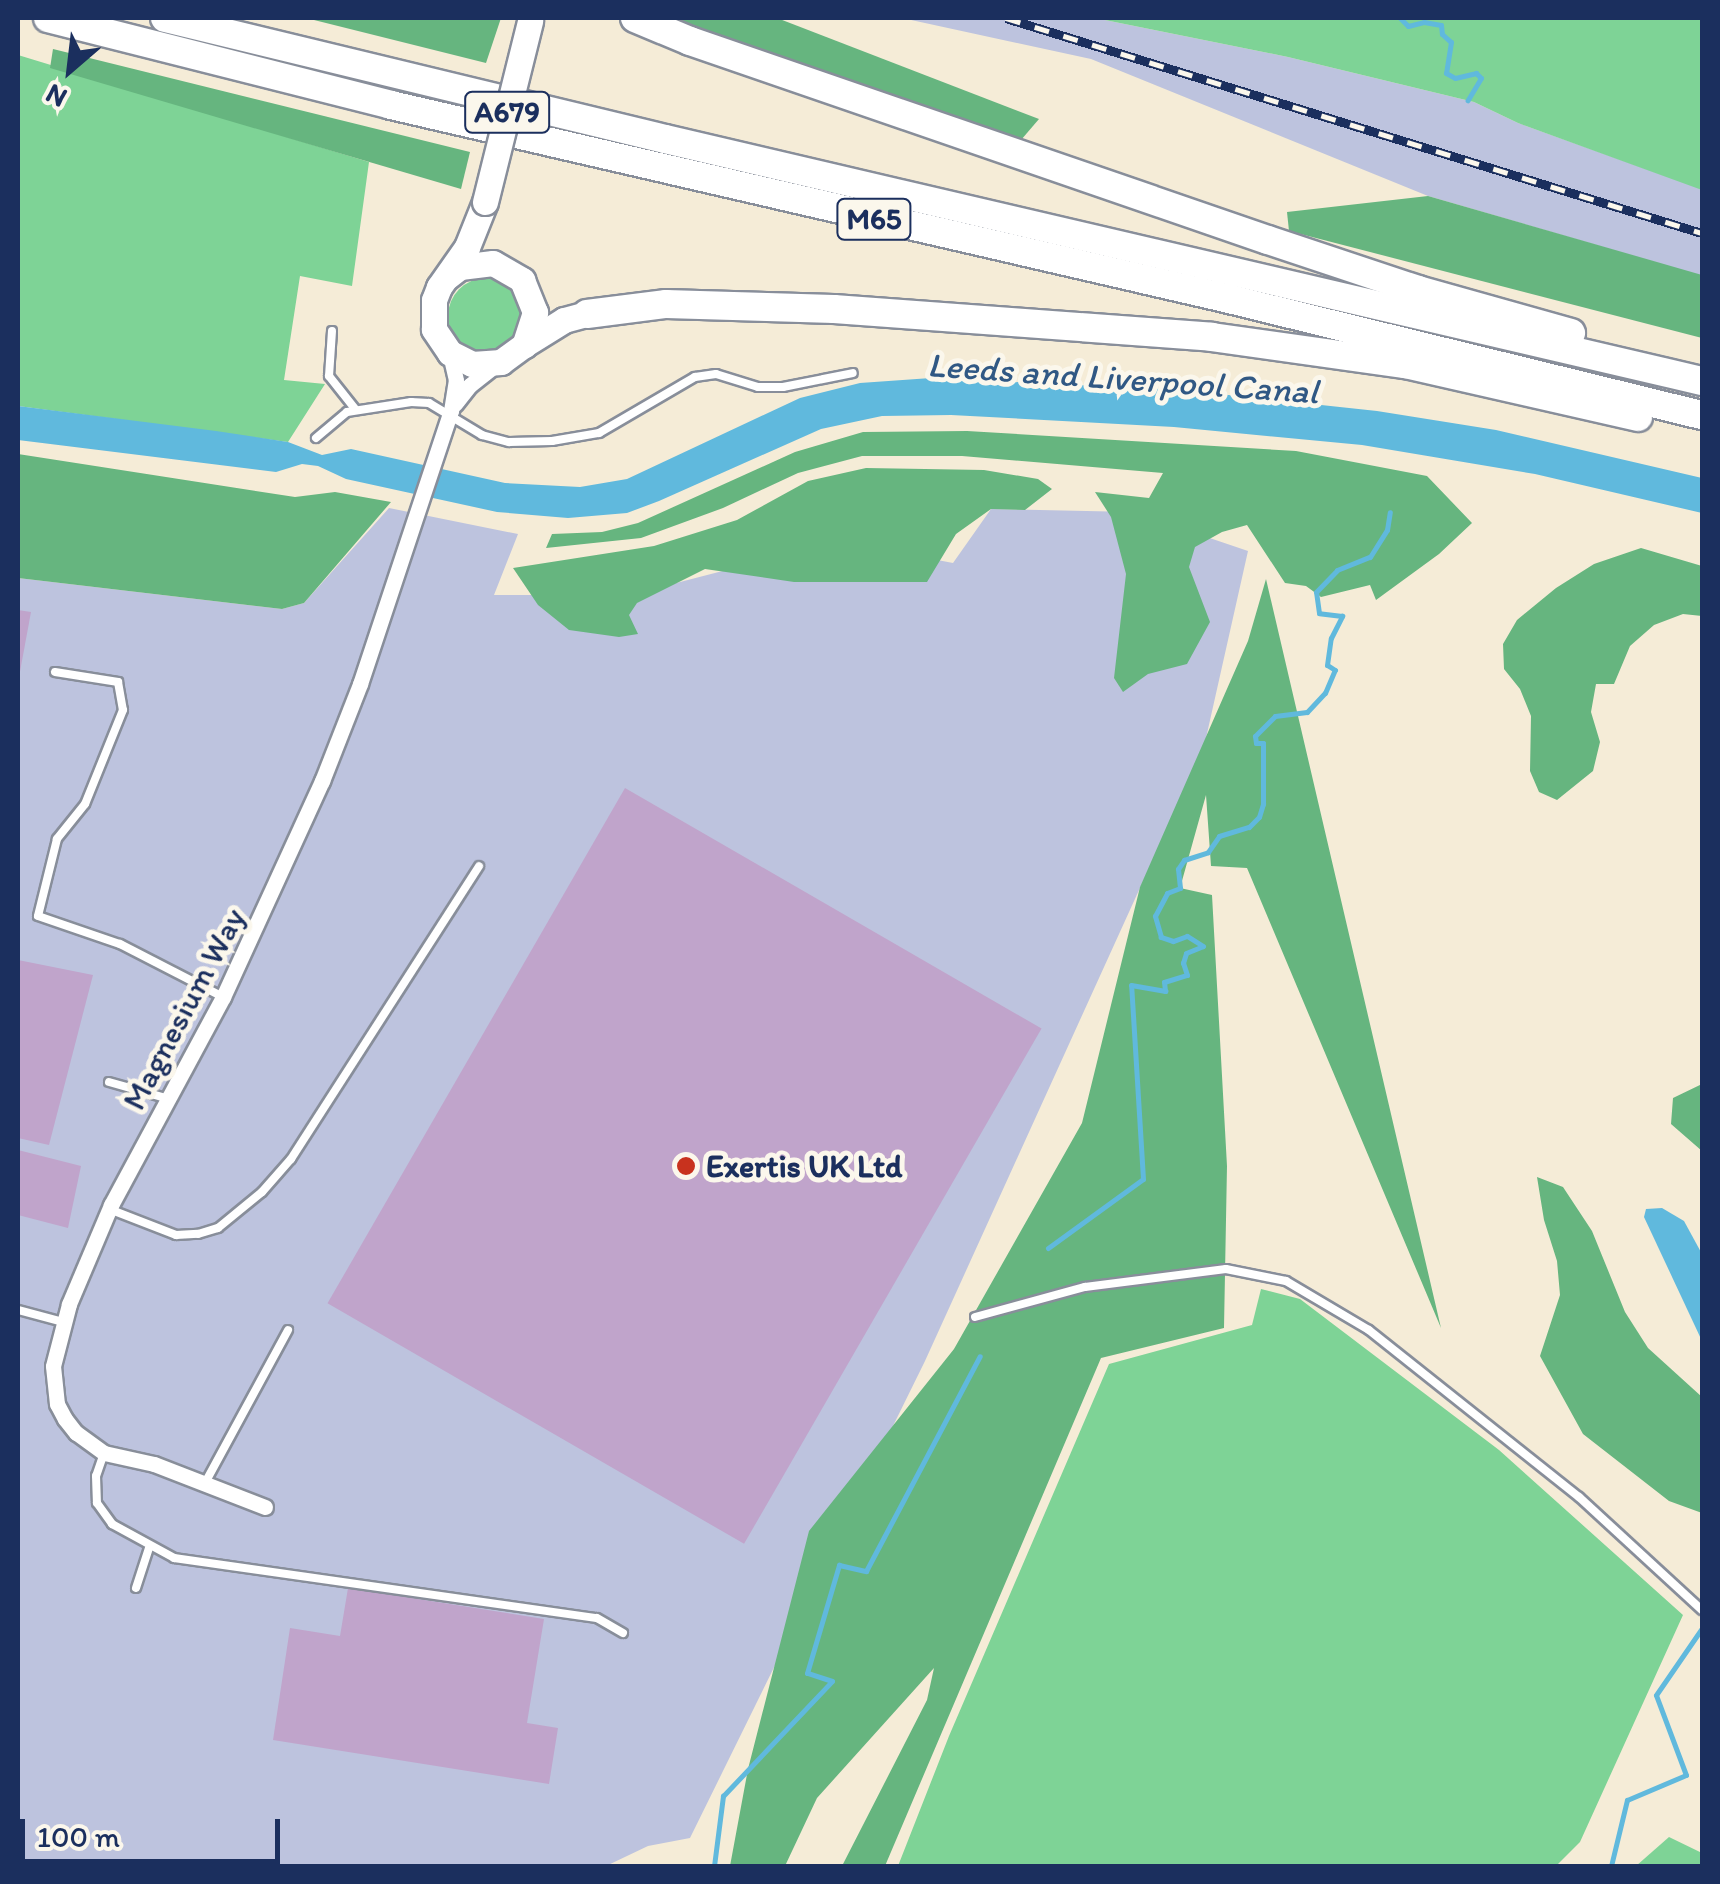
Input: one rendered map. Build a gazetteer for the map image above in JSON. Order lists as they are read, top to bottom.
{
  "streets": {
    "highway": ["A679", "M65"],
    "street": ["Magnesium Way"]
  },
  "crossings": [
    ["A679", "Magnesium Way"]
  ],
  "water": ["Leeds and Liverpool Canal"],
  "places": ["Exertis UK Ltd"],
  "scale_bar": "100 m",
  "north": "bottom left"
}
